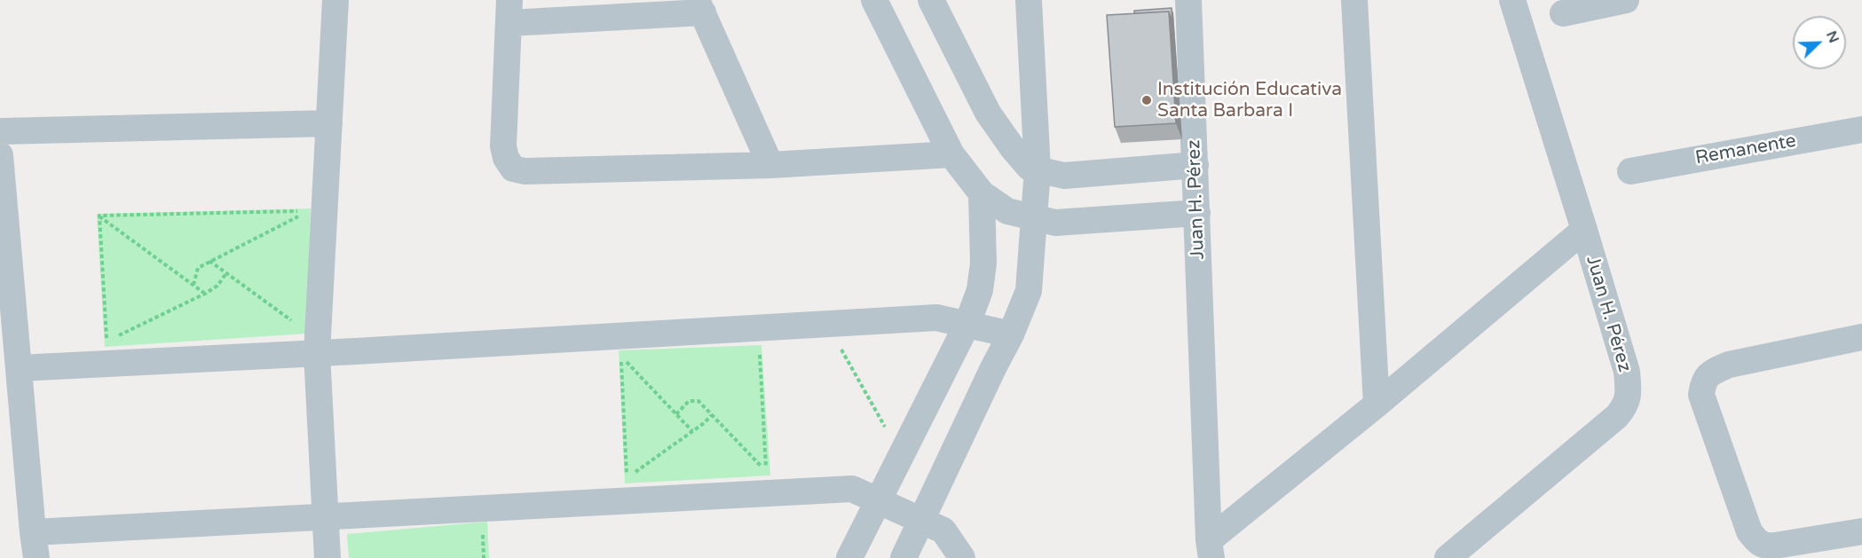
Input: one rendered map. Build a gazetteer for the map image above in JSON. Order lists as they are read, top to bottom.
{
  "streets": {
    "street": ["Remanente", "Juan H. Pérez"]
  },
  "places": ["Institución Educativa Santa Barbara I"],
  "north": "top right"
}
